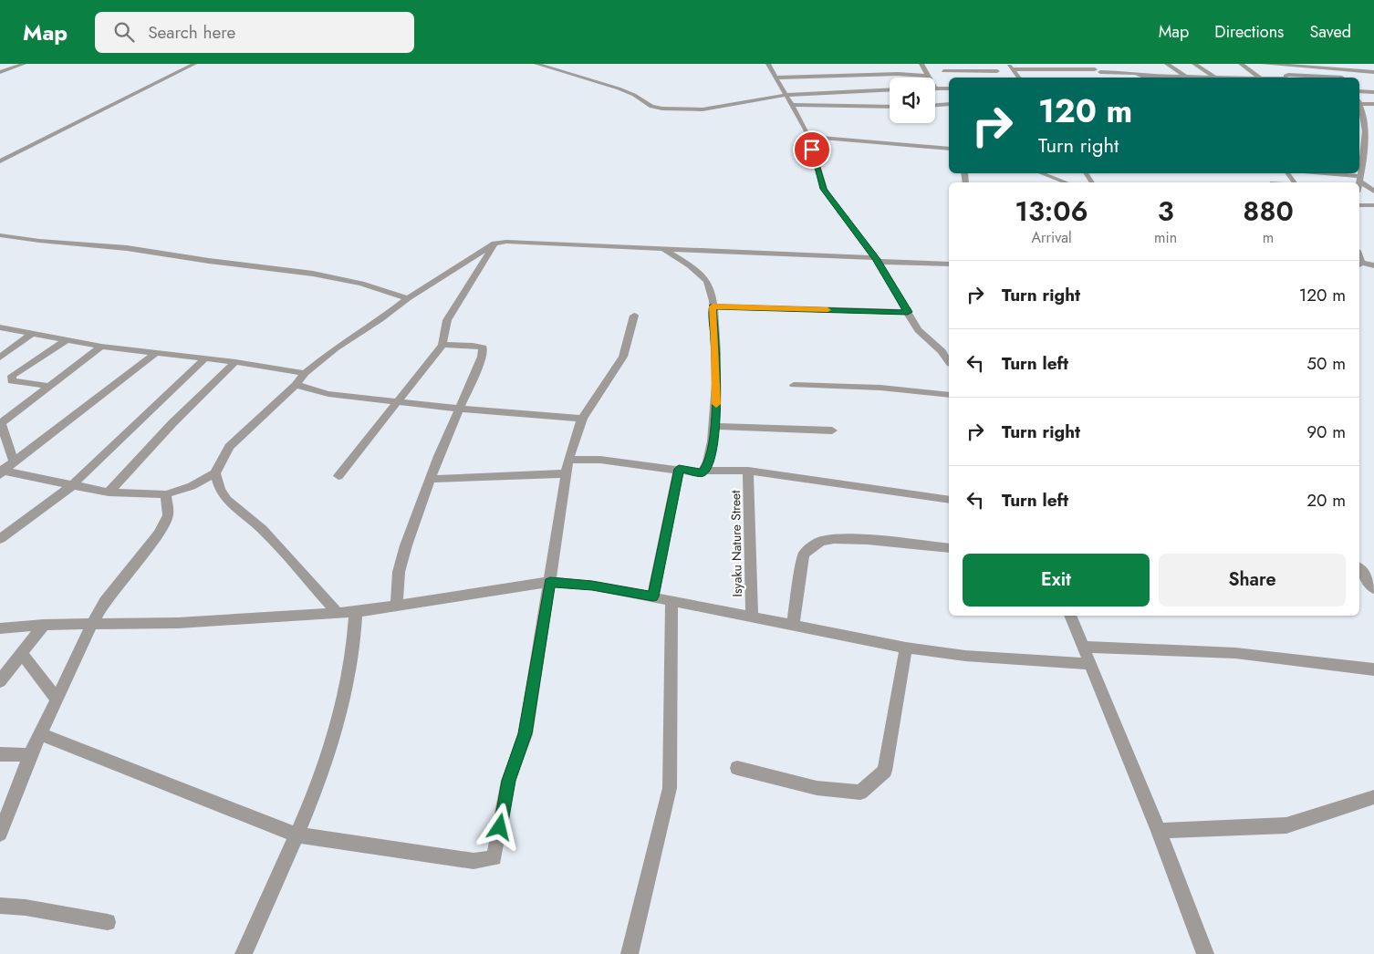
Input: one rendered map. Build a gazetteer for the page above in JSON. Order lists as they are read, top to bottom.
{
  "streets": {
    "street": ["Isyaku Nature Street"]
  },
  "page": {
    "header": "Map",
    "search": "Search here",
    "nav": ["Map", "Directions", "Saved"],
    "turn": ["120 m", "Turn right"],
    "eta": [
      "13:06",
      "Arrival",
      "3",
      "min",
      "880",
      "m"
    ],
    "list": [
      {
        "name": "Turn right",
        "value": "120 m"
      },
      {
        "name": "Turn left",
        "value": "50 m"
      },
      {
        "name": "Turn right",
        "value": "90 m"
      },
      {
        "name": "Turn left",
        "value": "20 m"
      }
    ],
    "buttons": ["Exit", "Share"]
  }
}
